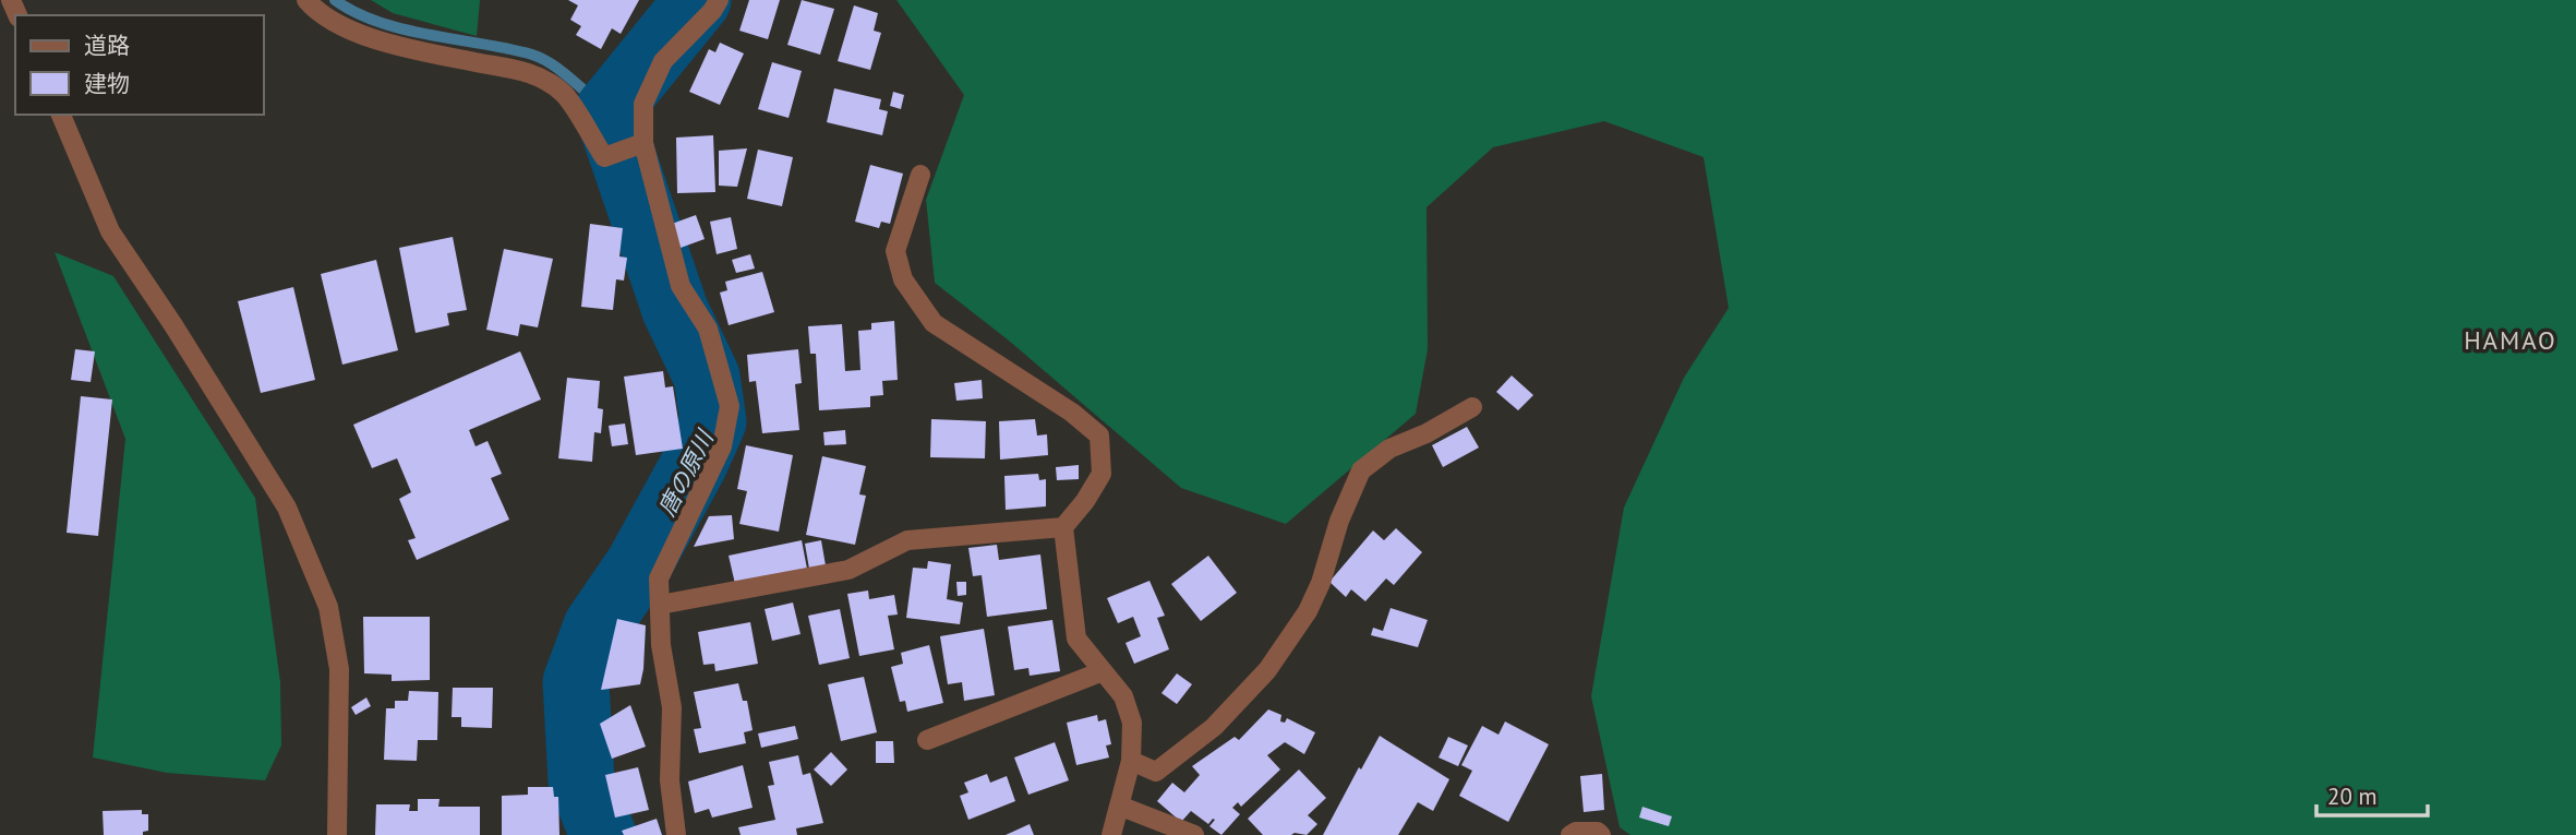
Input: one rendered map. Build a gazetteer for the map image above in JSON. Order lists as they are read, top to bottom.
{
  "districts": ["HAMAO"],
  "water": ["唐の原川"],
  "legend": ["道路", "建物"],
  "scale_bar": "20 m"
}
